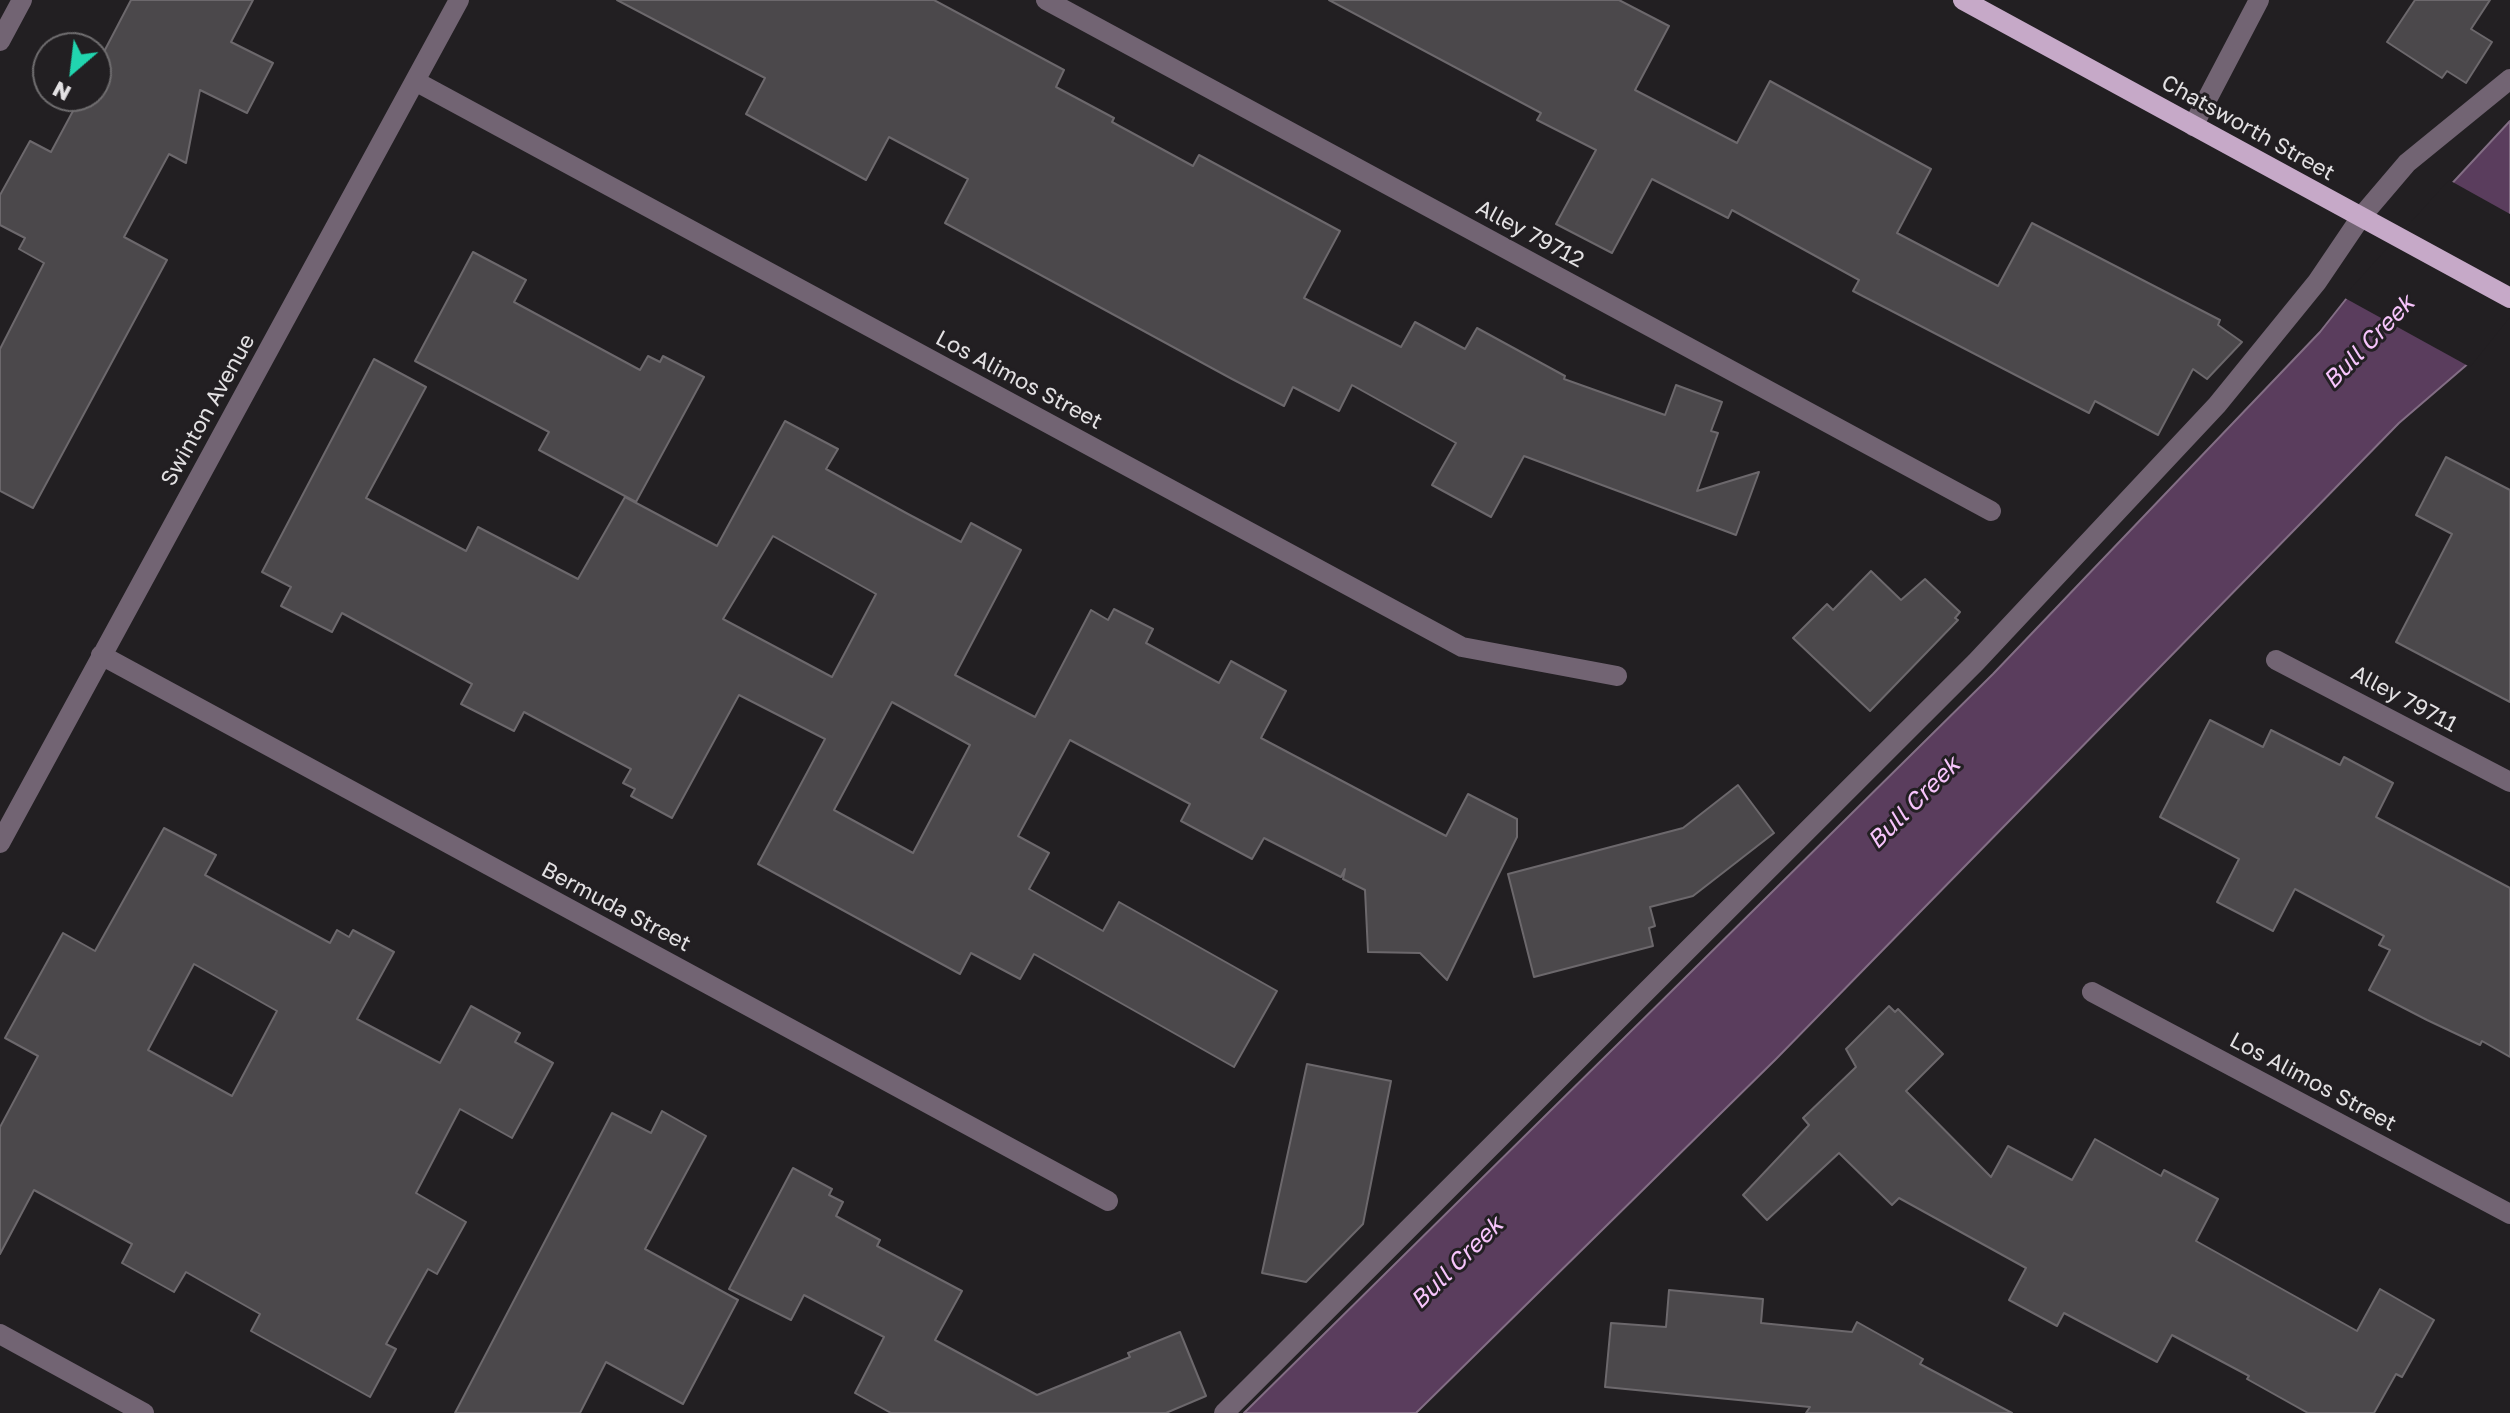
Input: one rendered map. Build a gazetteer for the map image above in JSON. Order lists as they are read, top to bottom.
{
  "streets": {
    "main road": ["Chatsworth Street"],
    "street": [
      "Alley 79712",
      "Los Alimos Street",
      "Swinton Avenue",
      "Alley 79711",
      "Bermuda Street"
    ]
  },
  "crossings": [
    ["Los Alimos Street", "Swinton Avenue"],
    ["Swinton Avenue", "Bermuda Street"]
  ],
  "water": ["Bull Creek"],
  "north": "bottom left"
}
